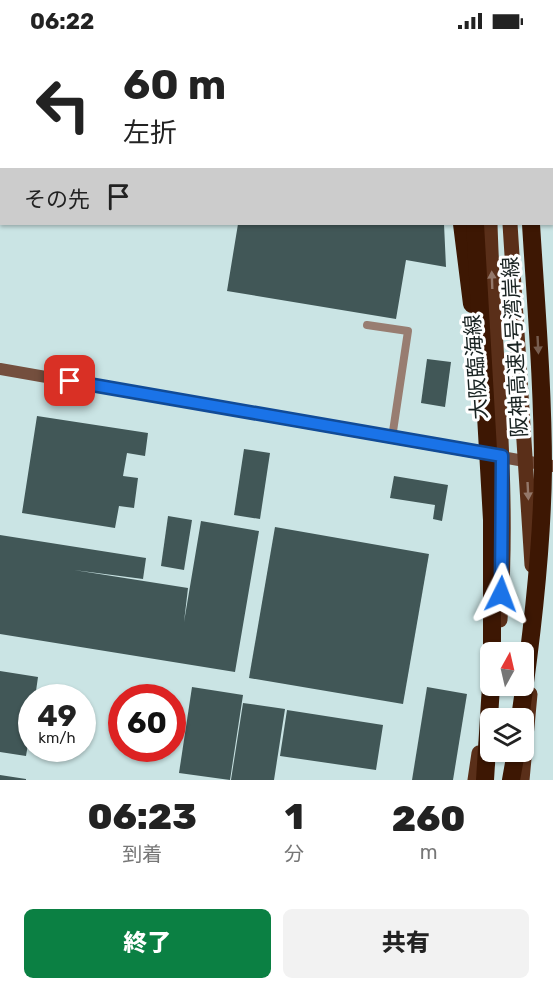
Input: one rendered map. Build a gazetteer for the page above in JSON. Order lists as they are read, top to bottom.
{
  "streets": {
    "highway": ["阪神高速4号湾岸線"],
    "main road": ["大阪臨海線"]
  },
  "north": "top",
  "page": {
    "status": "06:22",
    "turn": ["60 m", "左折"],
    "then": "その先",
    "speed": "49 km/h",
    "limit": "60",
    "eta": [
      "06:23",
      "到着",
      "1",
      "分",
      "260",
      "m"
    ],
    "buttons": ["終了", "共有"]
  }
}
